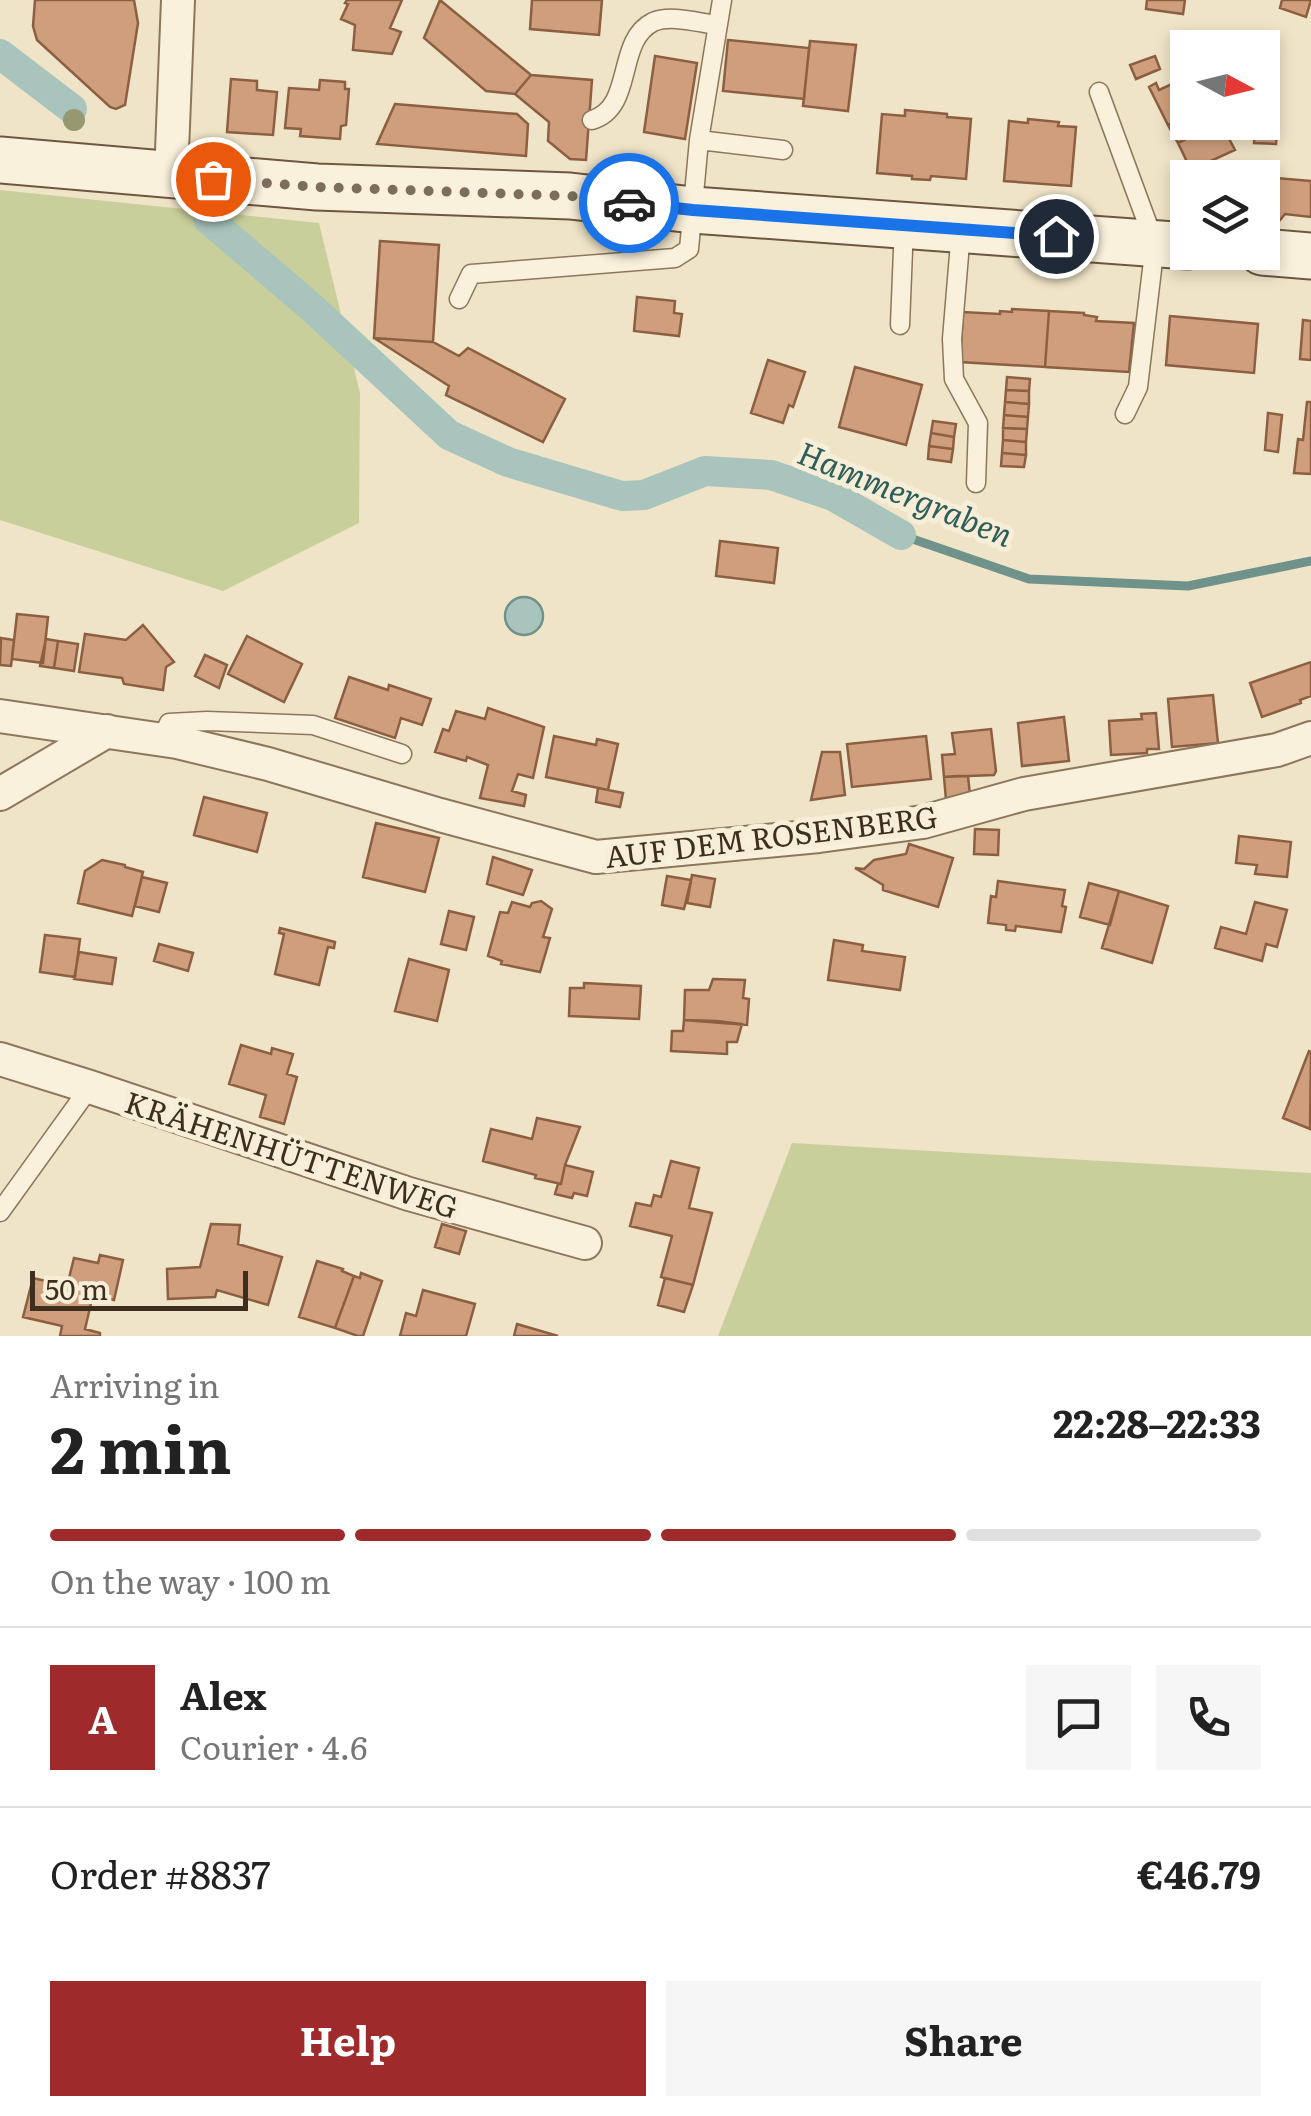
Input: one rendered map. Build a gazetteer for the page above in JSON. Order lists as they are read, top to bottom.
{
  "streets": {
    "street": ["AUF DEM ROSENBERG", "KRÄHENHÜTTENWEG"]
  },
  "water": ["Hammergraben"],
  "scale_bar": "50 m",
  "north": "right",
  "page": {
    "scale": "50 m",
    "heading": ["2 min", "Arriving in", "22:28–22:33"],
    "panel": [
      "Alex",
      "Courier · 4.6",
      "Order #8837",
      "€46.79"
    ],
    "bar": "On the way · 100 m",
    "round": "A",
    "buttons": ["Help", "Share"]
  }
}
